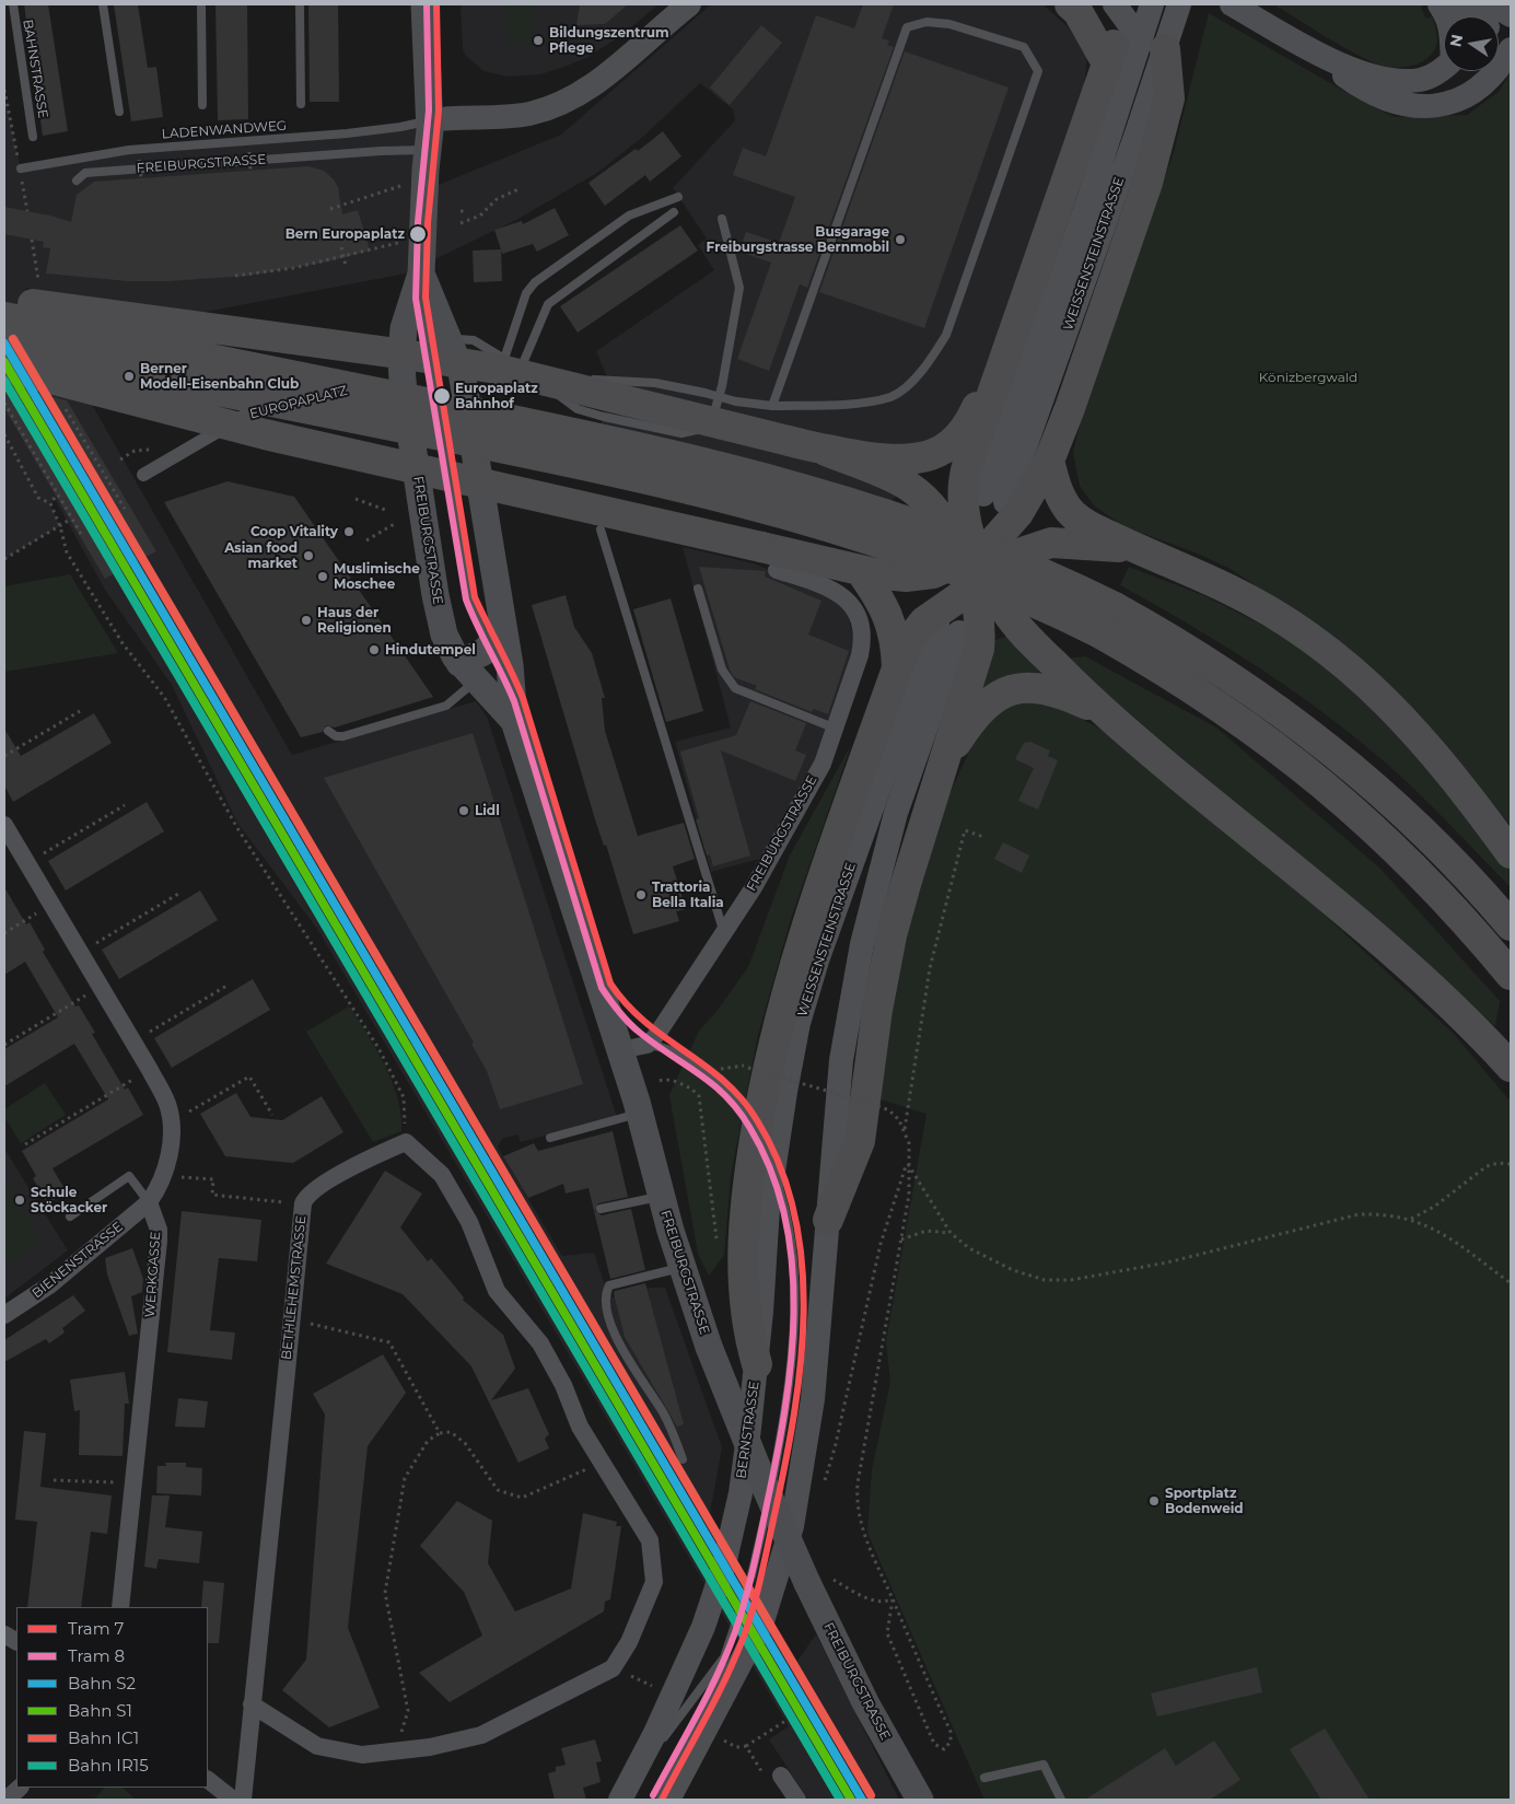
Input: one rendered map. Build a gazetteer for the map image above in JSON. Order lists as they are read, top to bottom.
{
  "streets": {
    "main road": ["FREIBURGSTRASSE", "WEISSENSTEINSTRASSE", "BERNSTRASSE"],
    "street": [
      "EUROPAPLATZ",
      "BIENENSTRASSE",
      "WERKGASSE",
      "BETHLEHEMSTRASSE"
    ],
    "lane": ["BAHNSTRASSE", "LADENWANDWEG"]
  },
  "crossings": [
    ["LADENWANDWEG", "FREIBURGSTRASSE"],
    ["FREIBURGSTRASSE", "EUROPAPLATZ"],
    ["WEISSENSTEINSTRASSE", "BERNSTRASSE"],
    ["BIENENSTRASSE", "WERKGASSE"]
  ],
  "parks": ["Könizbergwald"],
  "places": [
    "Bildungszentrum Pflege",
    "Bern Europaplatz",
    "Busgarage Freiburgstrasse Bernmobil",
    "Berner Modell-Eisenbahn Club",
    "Europaplatz Bahnhof",
    "Coop Vitality",
    "Asian food market",
    "Muslimische Moschee",
    "Haus der Religionen",
    "Hindutempel",
    "Lidl",
    "Trattoria Bella Italia",
    "Schule Stöckacker",
    "Sportplatz Bodenweid"
  ],
  "lines": [
    "tram line 7",
    "tram line 8",
    "rail line IC1",
    "rail line S2",
    "rail line S1",
    "rail line IR15"
  ],
  "legend": [
    "Tram 7",
    "Tram 8",
    "Bahn S2",
    "Bahn S1",
    "Bahn IC1",
    "Bahn IR15"
  ],
  "north": "left"
}
